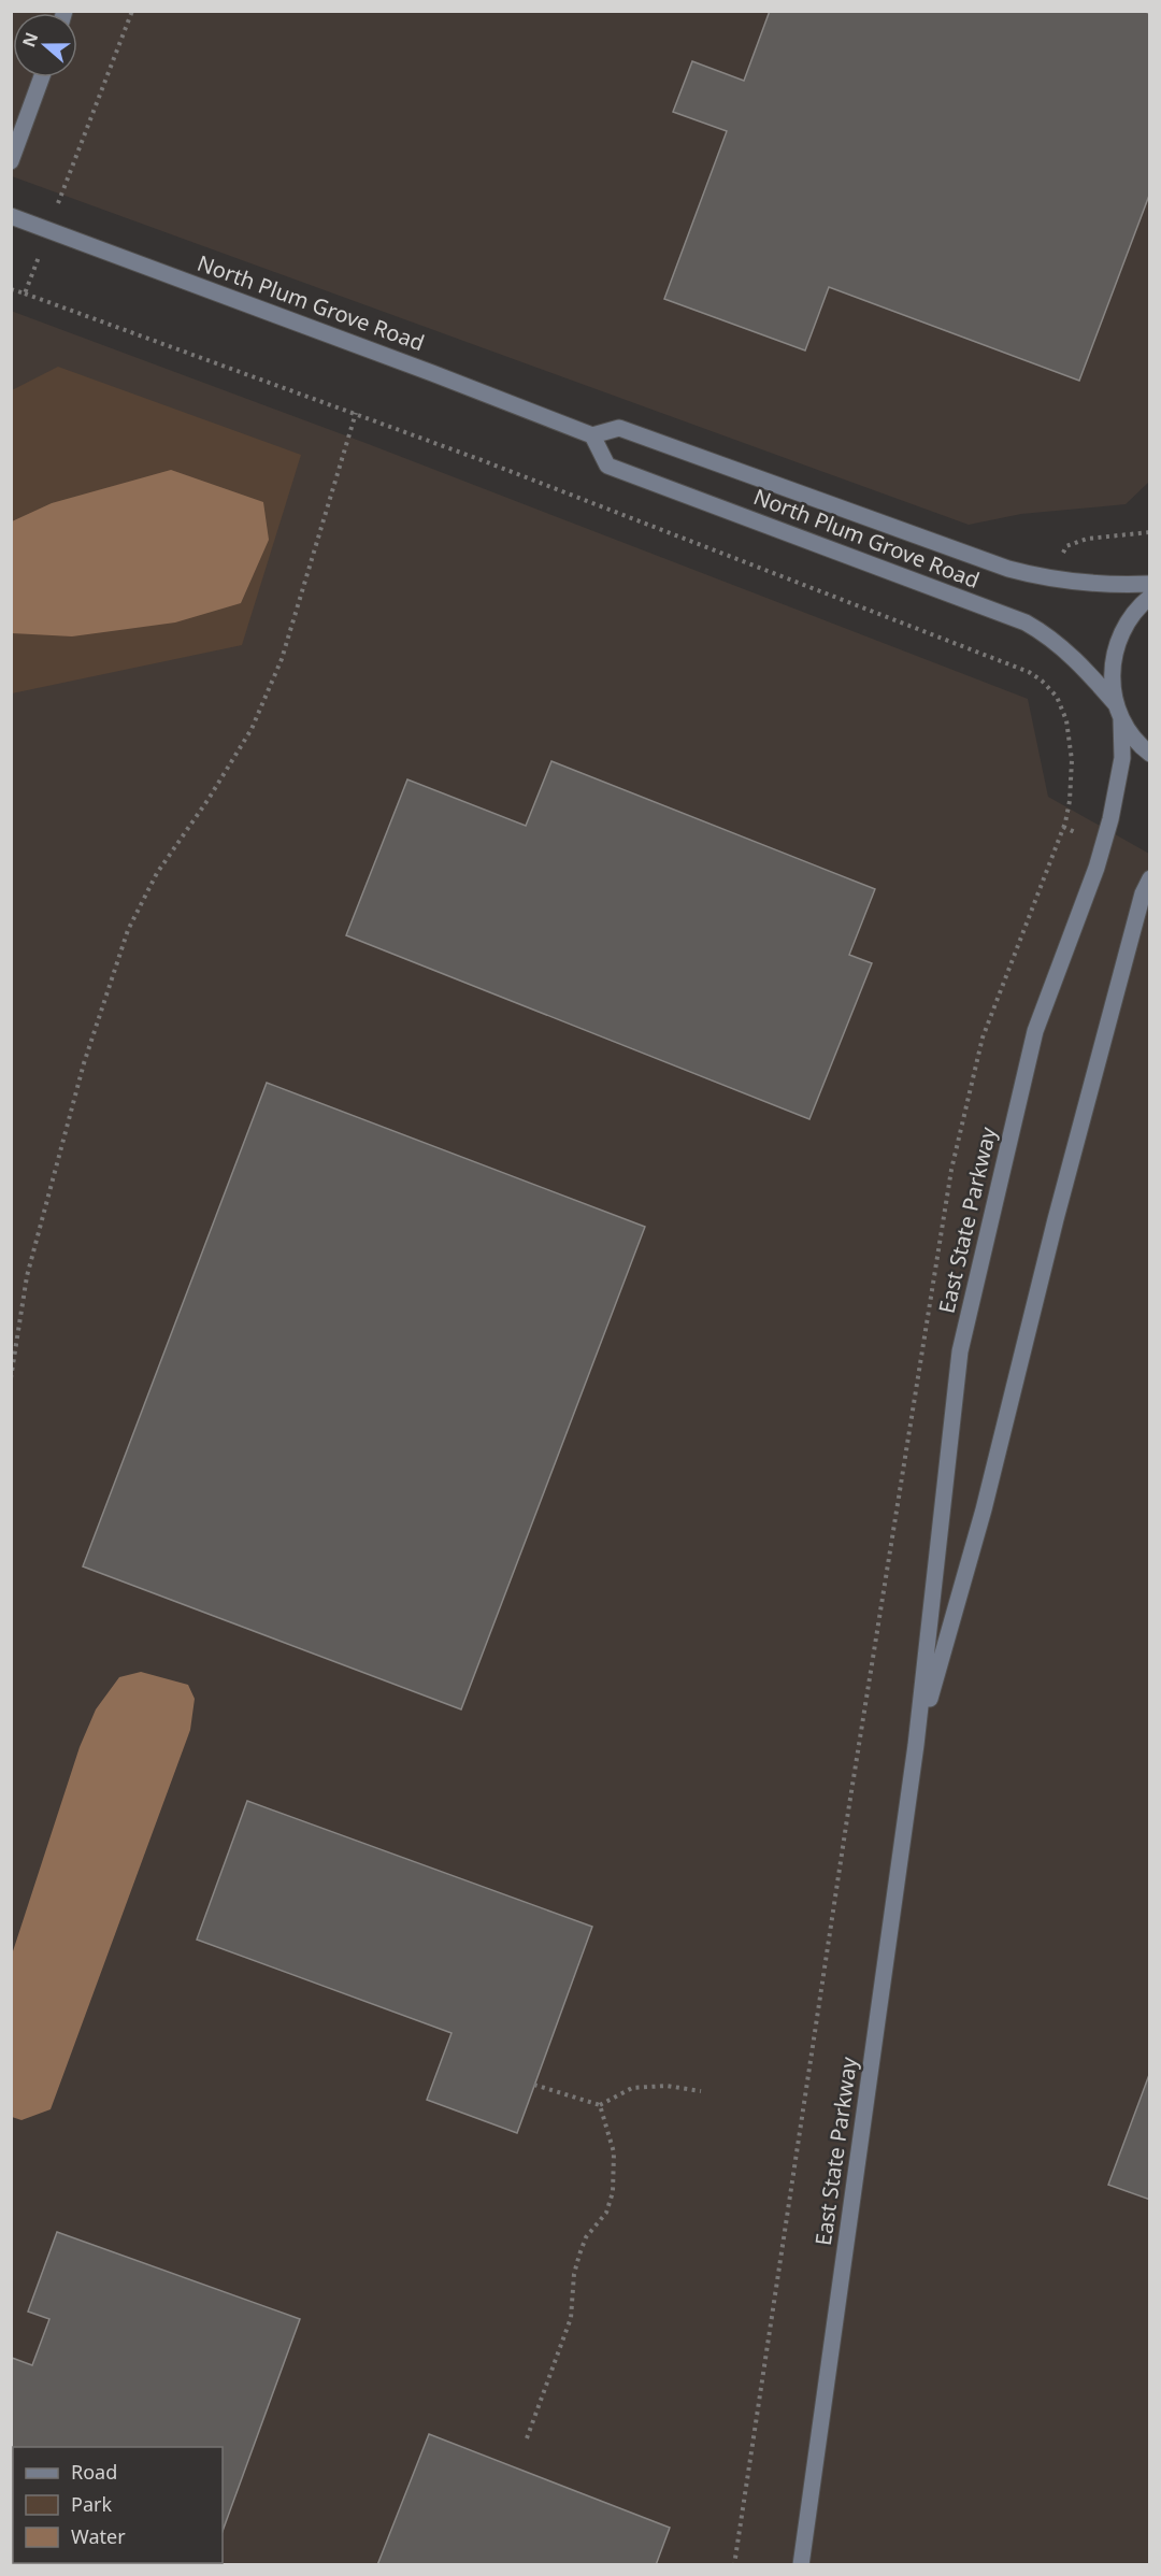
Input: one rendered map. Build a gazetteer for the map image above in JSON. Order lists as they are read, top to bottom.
{
  "streets": {
    "street": ["North Plum Grove Road", "East State Parkway"]
  },
  "crossings": [
    ["North Plum Grove Road", "East State Parkway"]
  ],
  "legend": ["Road", "Park", "Water"],
  "north": "left"
}
